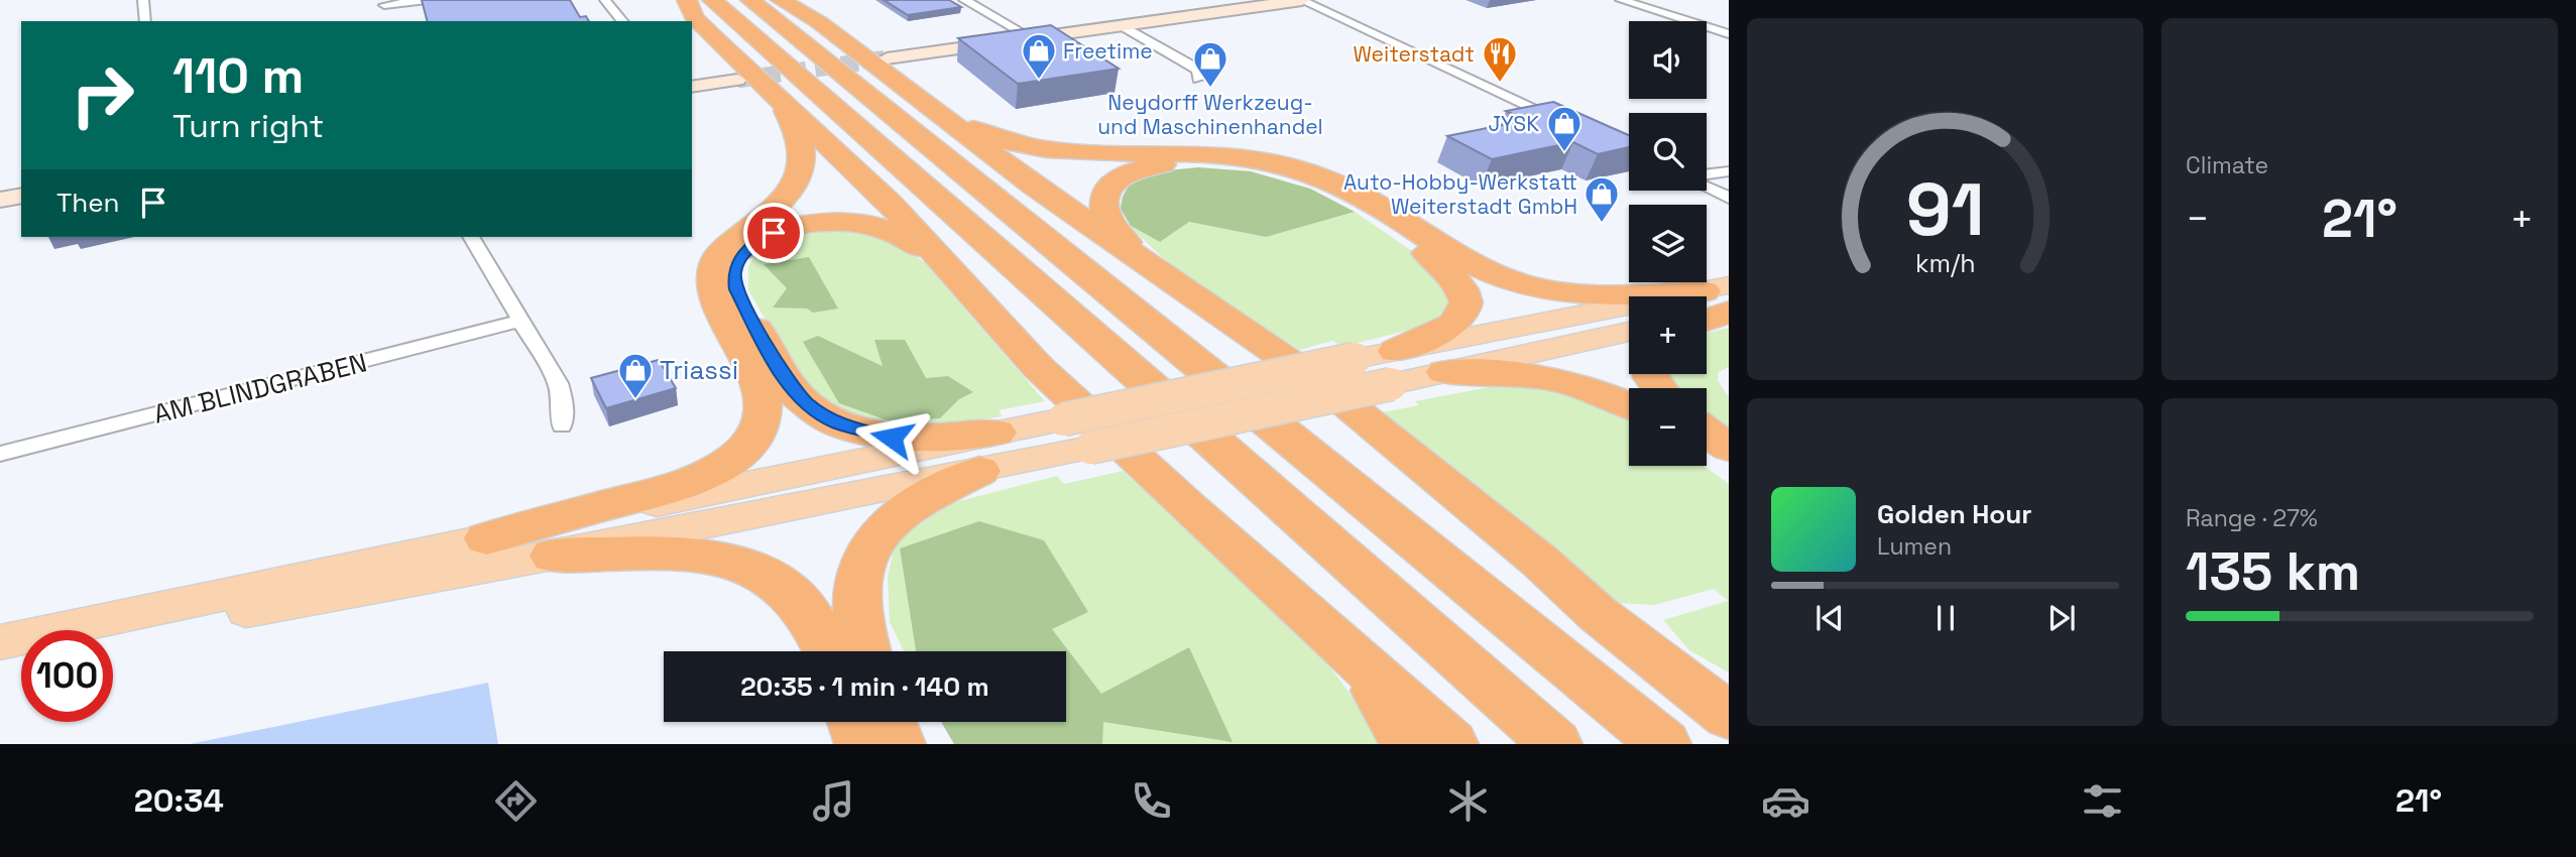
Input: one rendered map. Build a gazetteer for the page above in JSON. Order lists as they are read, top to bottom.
{
  "streets": {
    "street": ["AM BLINDGRABEN"]
  },
  "places": {
    "shop": [
      "Freetime",
      "Neydorff Werkzeug- und Maschinenhandel",
      "JYSK",
      "Auto-Hobby-Werkstatt Weiterstadt GmbH",
      "Triassi"
    ],
    "restaurant": ["Weiterstadt"]
  },
  "page": {
    "tile": [
      "Climate",
      ["Range · 27%", "135 km"]
    ],
    "map_buttons": ["+", "−"],
    "turn": ["110 m", "Turn right"],
    "then": "Then",
    "heat": ["−", "21°", "+"],
    "song": ["Golden Hour", "Lumen"],
    "limit": "100",
    "trip": "20:35 · 1 min · 140 m",
    "tabs": ["20:34", "21°"],
    "gauge": ["91", "km/h"]
  }
}
